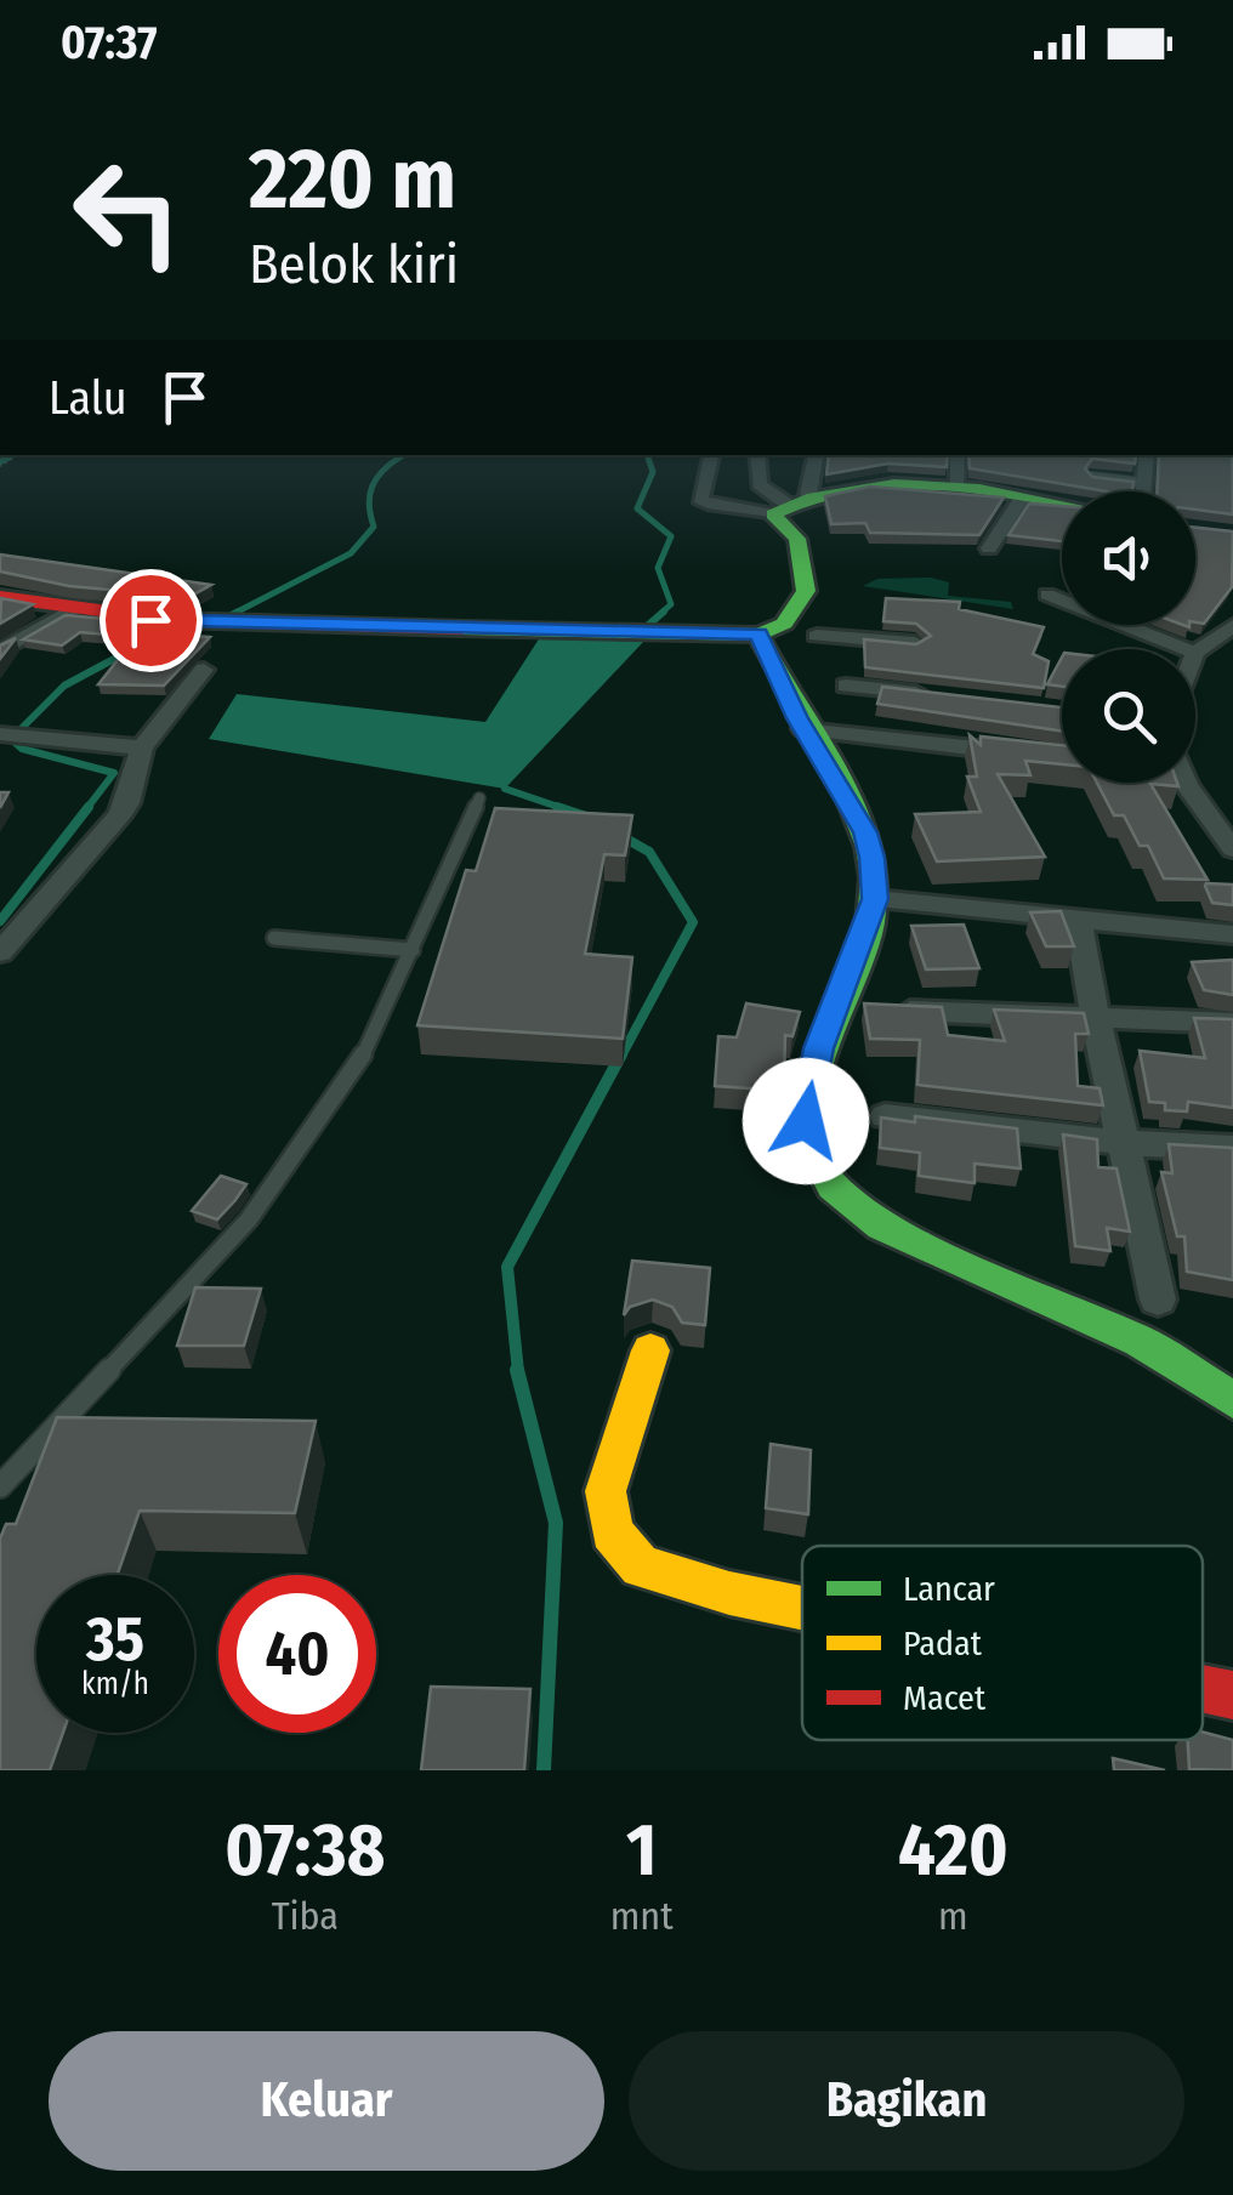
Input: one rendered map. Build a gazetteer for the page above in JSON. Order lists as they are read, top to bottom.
{
  "legend": ["Lancar", "Padat", "Macet"],
  "page": {
    "status": "07:37",
    "turn": ["220 m", "Belok kiri"],
    "then": "Lalu",
    "speed": "35 km/h",
    "limit": "40",
    "eta": [
      "07:38",
      "Tiba",
      "1",
      "mnt",
      "420",
      "m"
    ],
    "buttons": ["Keluar", "Bagikan"]
  }
}
